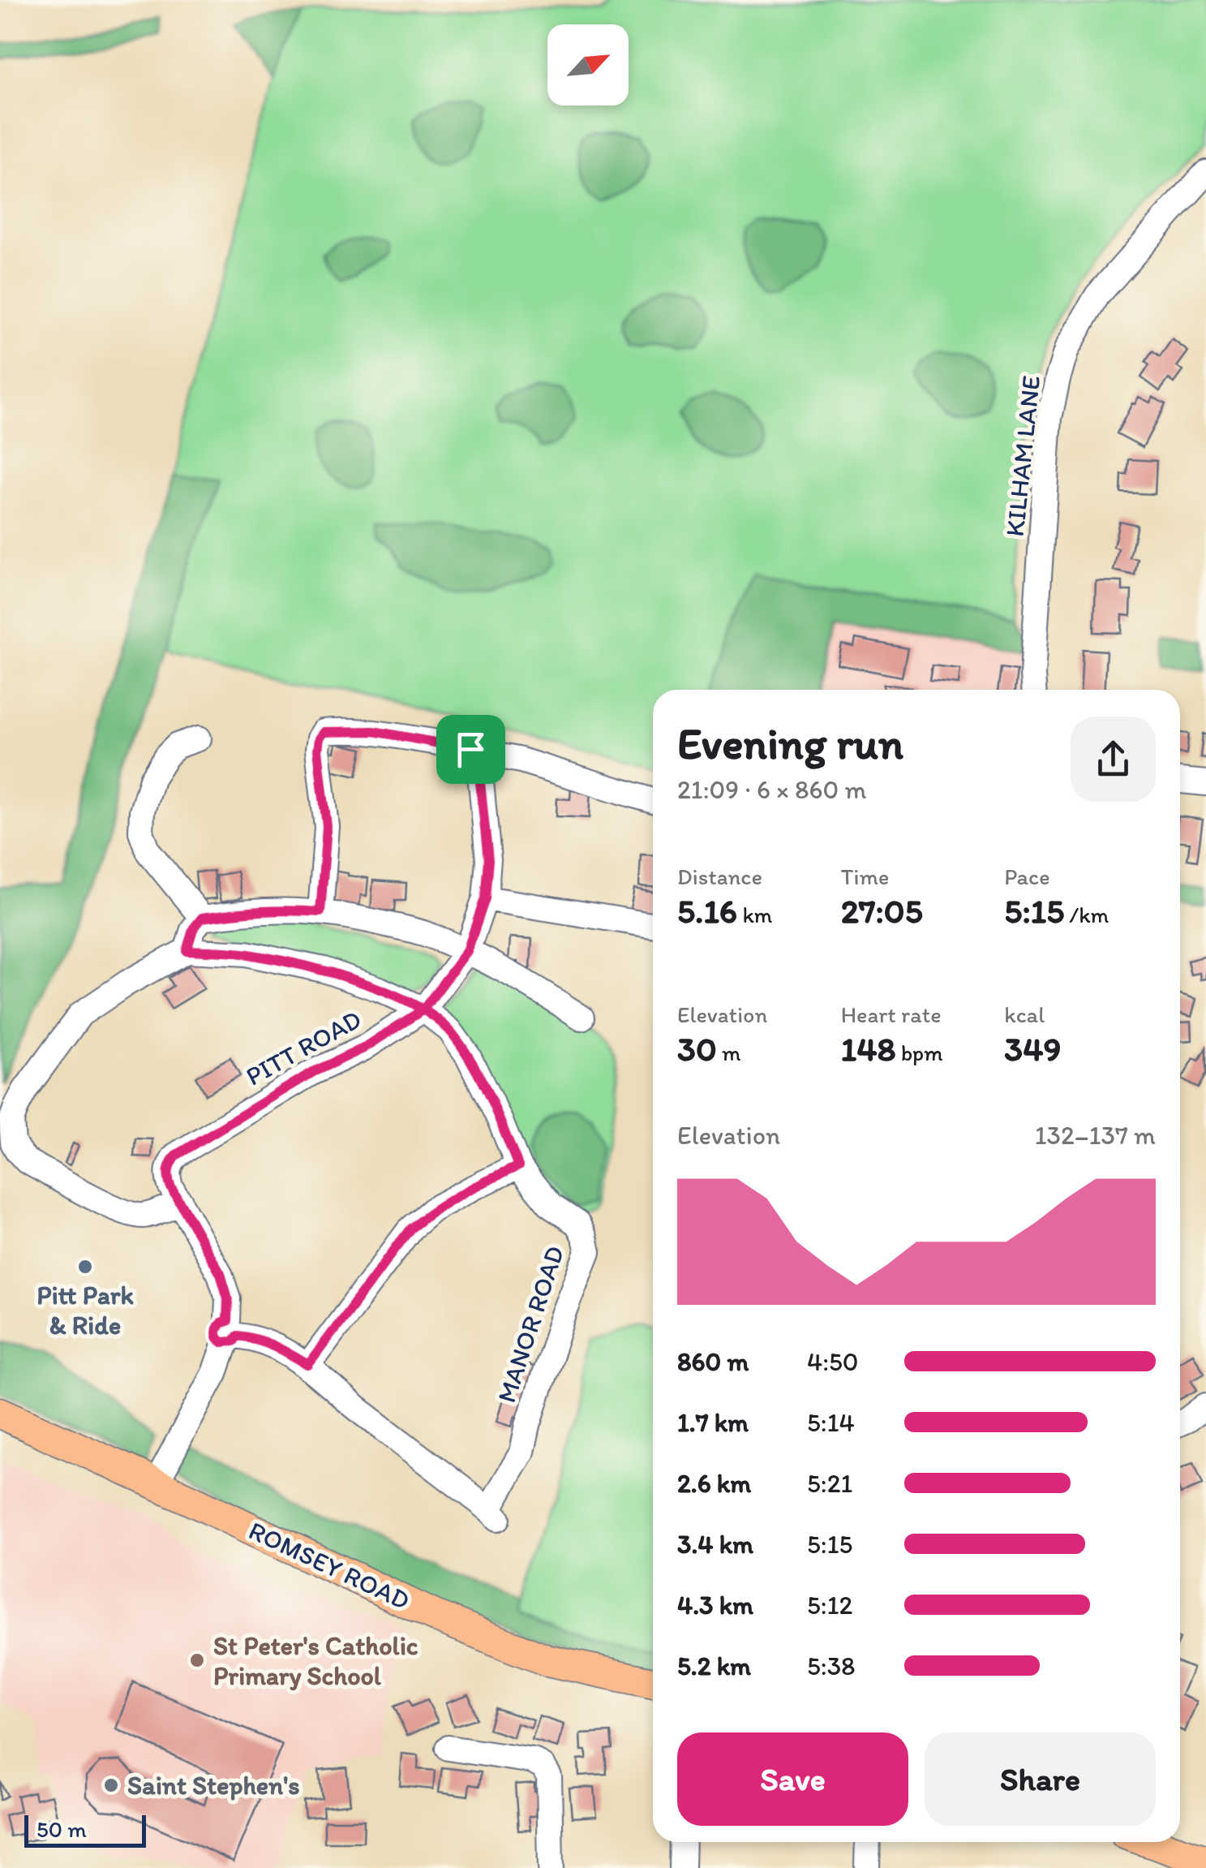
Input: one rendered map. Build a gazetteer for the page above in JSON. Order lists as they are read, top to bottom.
{
  "streets": {
    "main road": ["ROMSEY ROAD"],
    "street": ["KILHAM LANE", "PITT ROAD", "MANOR ROAD"]
  },
  "crossings": [
    ["PITT ROAD", "MANOR ROAD"],
    ["PITT ROAD", "ROMSEY ROAD"]
  ],
  "places": ["Pitt Park & Ride", "St Peter's Catholic Primary School", "Saint Stephen's"],
  "scale_bar": "50 m",
  "north": "top right",
  "page": {
    "heading": ["Evening run", "21:09 · 6 × 860 m"],
    "stats": [
      ["Distance", "5.16 km"],
      ["Time", "27:05"],
      ["Pace", "5:15 /km"],
      ["Elevation", "30 m"],
      ["Heart rate", "148 bpm"],
      ["kcal", "349"]
    ],
    "chart": ["Elevation", "132–137 m"],
    "list": [
      {
        "name": "860 m",
        "note": "4:50"
      },
      {
        "name": "1.7 km",
        "note": "5:14"
      },
      {
        "name": "2.6 km",
        "note": "5:21"
      },
      {
        "name": "3.4 km",
        "note": "5:15"
      },
      {
        "name": "4.3 km",
        "note": "5:12"
      },
      {
        "name": "5.2 km",
        "note": "5:38"
      }
    ],
    "buttons": ["Save", "Share"],
    "scale": "50 m"
  }
}
